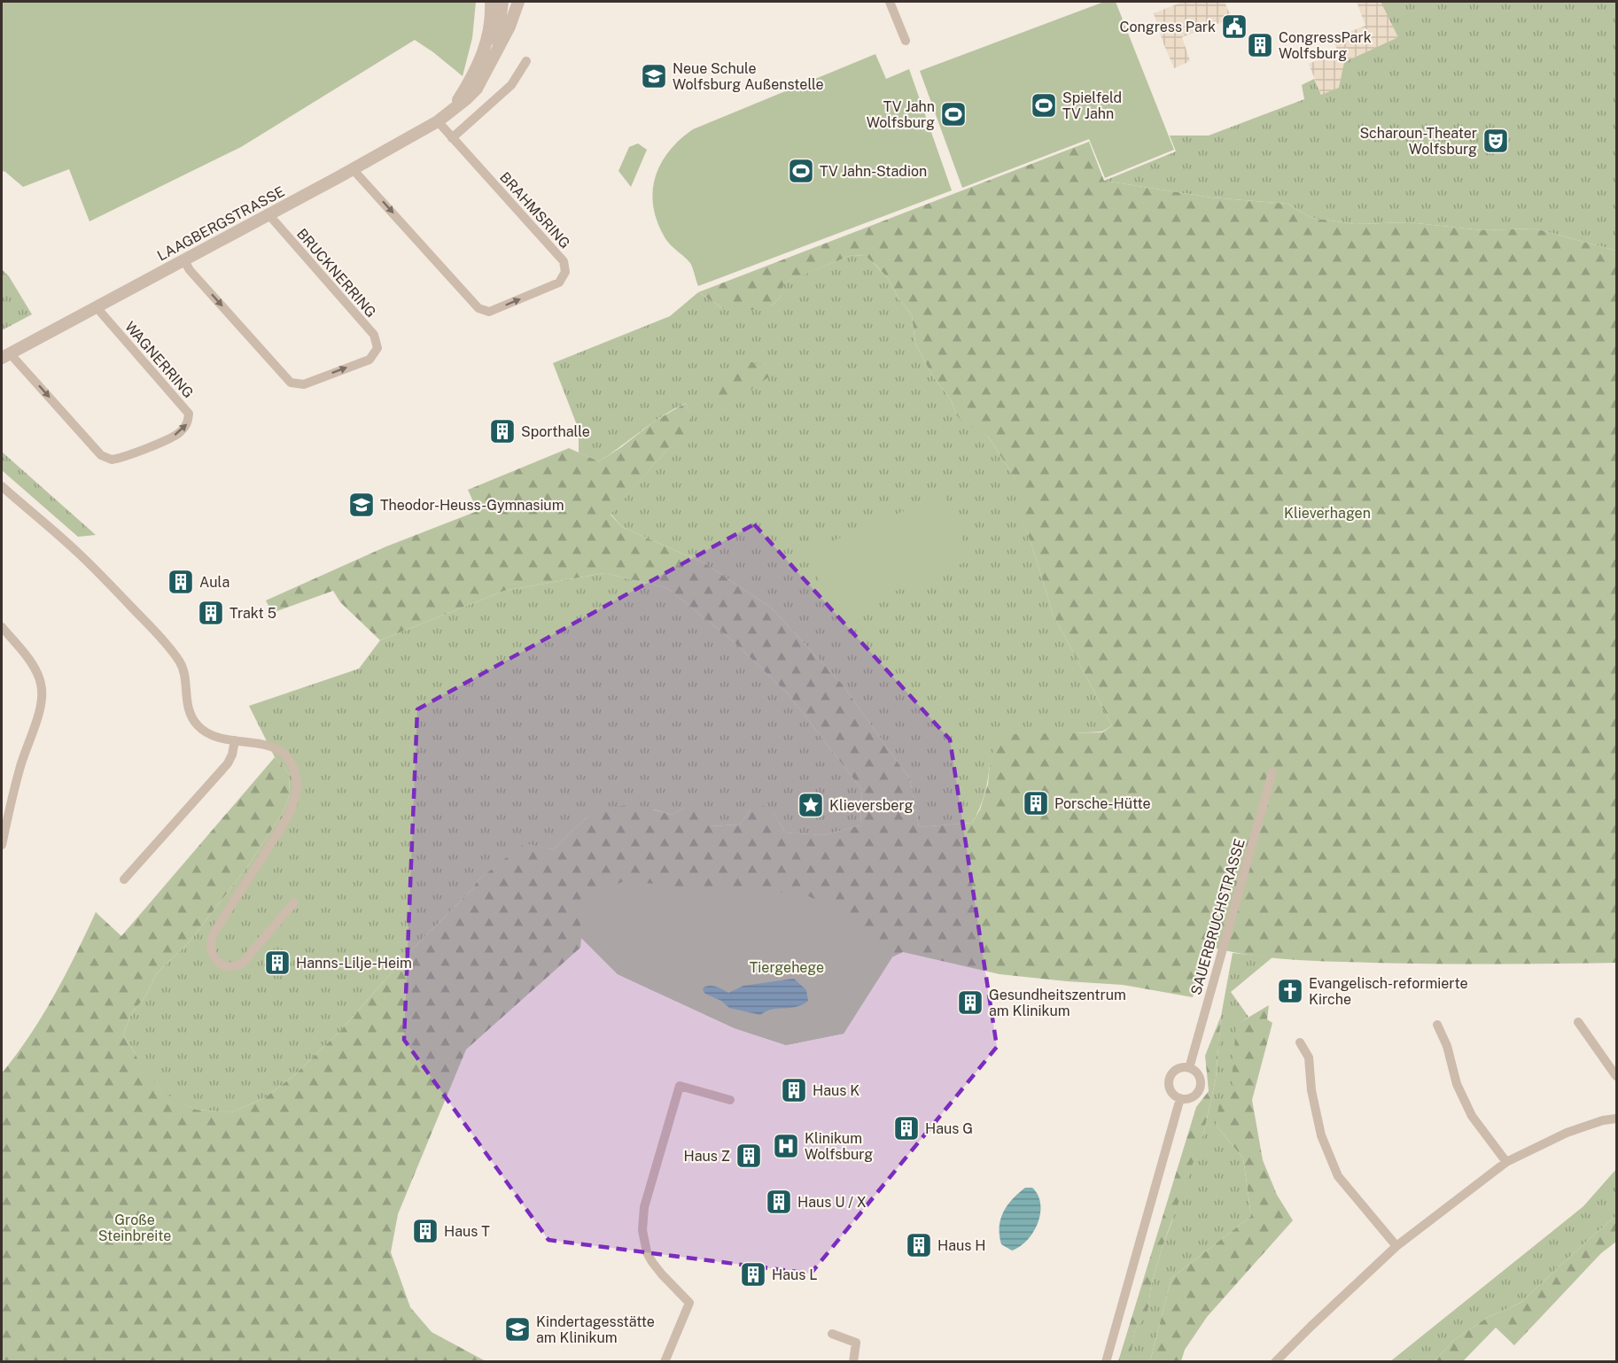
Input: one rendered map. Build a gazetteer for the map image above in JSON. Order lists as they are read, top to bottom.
{
  "streets": {
    "street": [
      "BRAHMSRING",
      "LAAGBERGSTRASSE",
      "BRUCKNERRING",
      "WAGNERRING",
      "SAUERBRUCHSTRASSE"
    ]
  },
  "crossings": [
    ["BRAHMSRING", "LAAGBERGSTRASSE"],
    ["LAAGBERGSTRASSE", "BRUCKNERRING"],
    ["LAAGBERGSTRASSE", "WAGNERRING"]
  ],
  "parks": ["Klieverhagen", "Tiergehege", "Große Steinbreite"],
  "places": {
    "public building": ["Congress Park"],
    "building": [
      "CongressPark Wolfsburg",
      "Sporthalle",
      "Aula",
      "Trakt 5",
      "Porsche-Hütte",
      "Hanns-Lilje-Heim",
      "Gesundheitszentrum am Klinikum",
      "Haus K",
      "Haus G",
      "Haus Z",
      "Haus U / X",
      "Haus T",
      "Haus H",
      "Haus L"
    ],
    "school or university": ["Neue Schule Wolfsburg Außenstelle", "Theodor-Heuss-Gymnasium", "Kindertagesstätte am Klinikum"],
    "sports": ["Spielfeld TV Jahn", "TV Jahn Wolfsburg", "TV Jahn-Stadion"],
    "theatre": ["Scharoun-Theater Wolfsburg"],
    "place": ["Klieversberg"],
    "church": ["Evangelisch-reformierte Kirche"],
    "hospital": ["Klinikum Wolfsburg"]
  }
}
